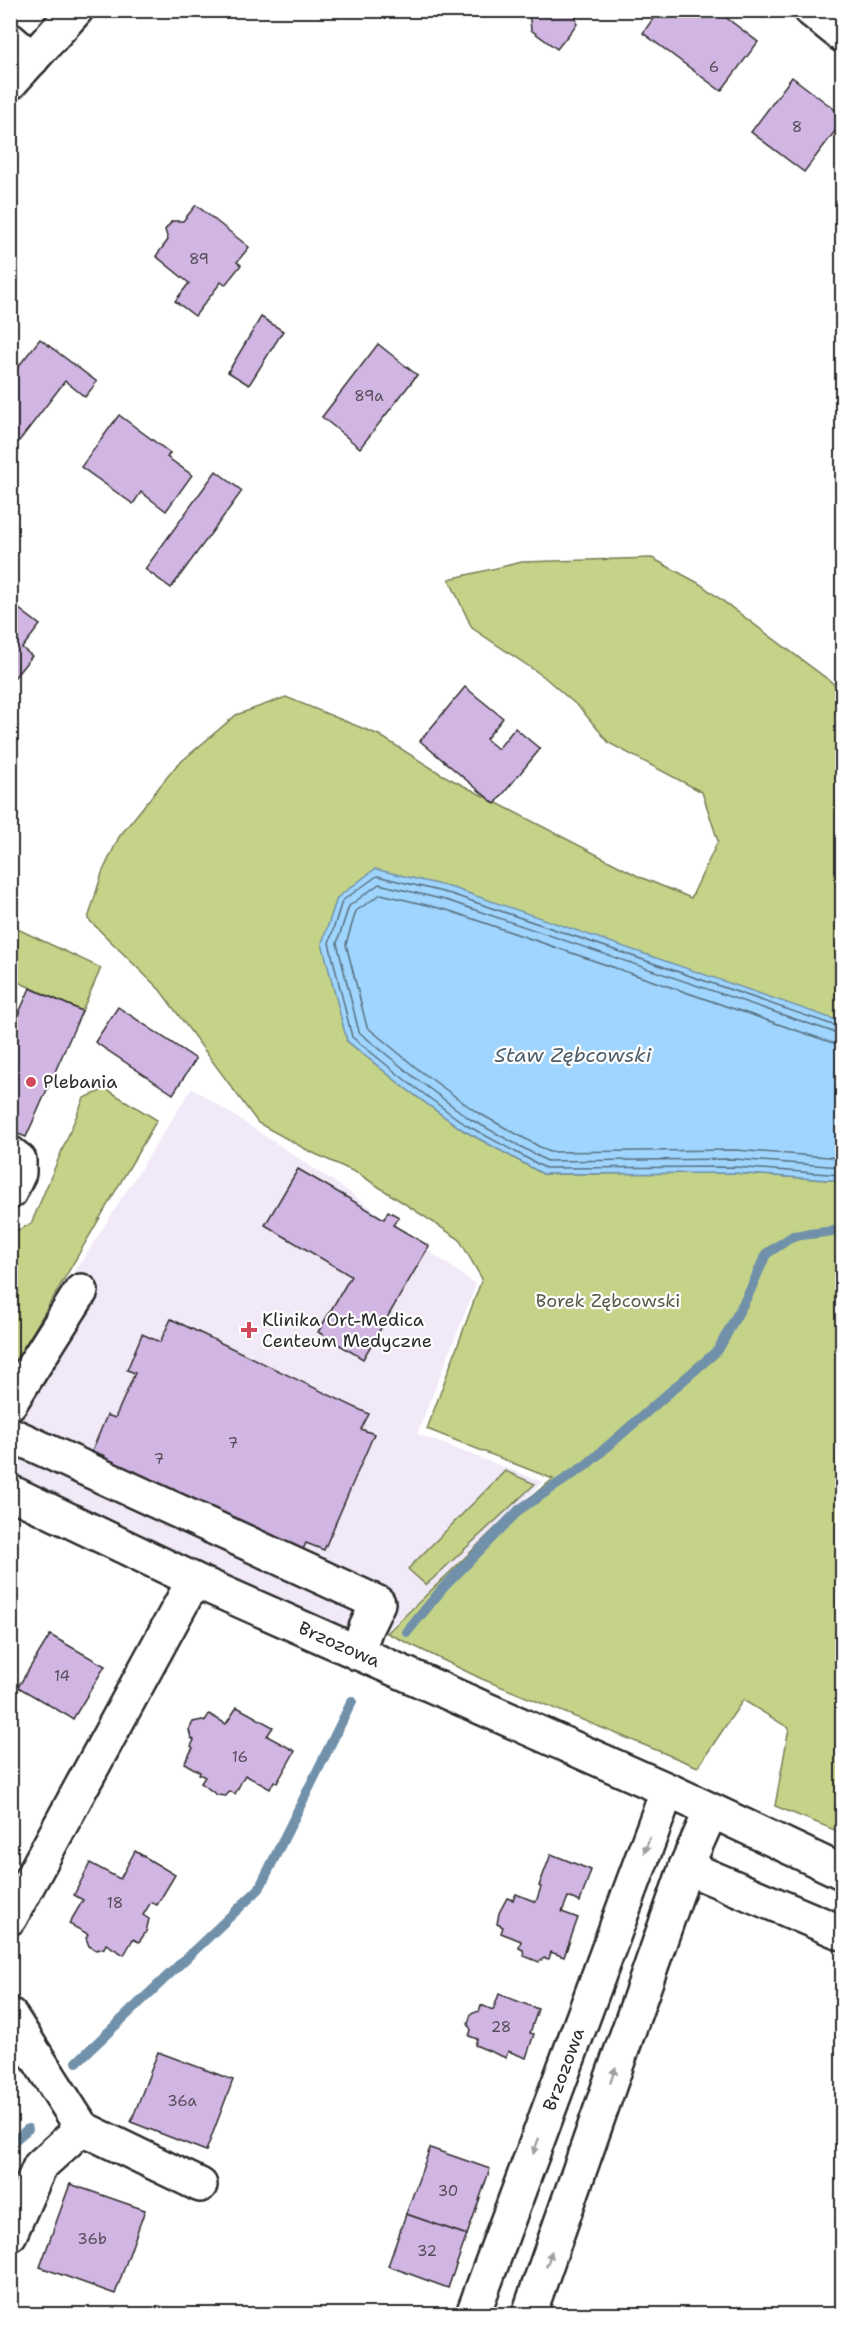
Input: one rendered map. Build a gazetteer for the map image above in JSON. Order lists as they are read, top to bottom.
{
  "streets": {
    "street": ["Brzozowa"]
  },
  "water": ["Staw Zębcowski"],
  "parks": ["Borek Zębcowski"],
  "places": {
    "other": ["Plebania"],
    "health": ["Klinika Ort-Medica Centeum Medyczne"]
  },
  "house_numbers": [
    "6",
    "8",
    "89",
    "89a",
    "7",
    "7",
    "14",
    "16",
    "18",
    "28",
    "36a",
    "30",
    "36b",
    "32"
  ]
}
